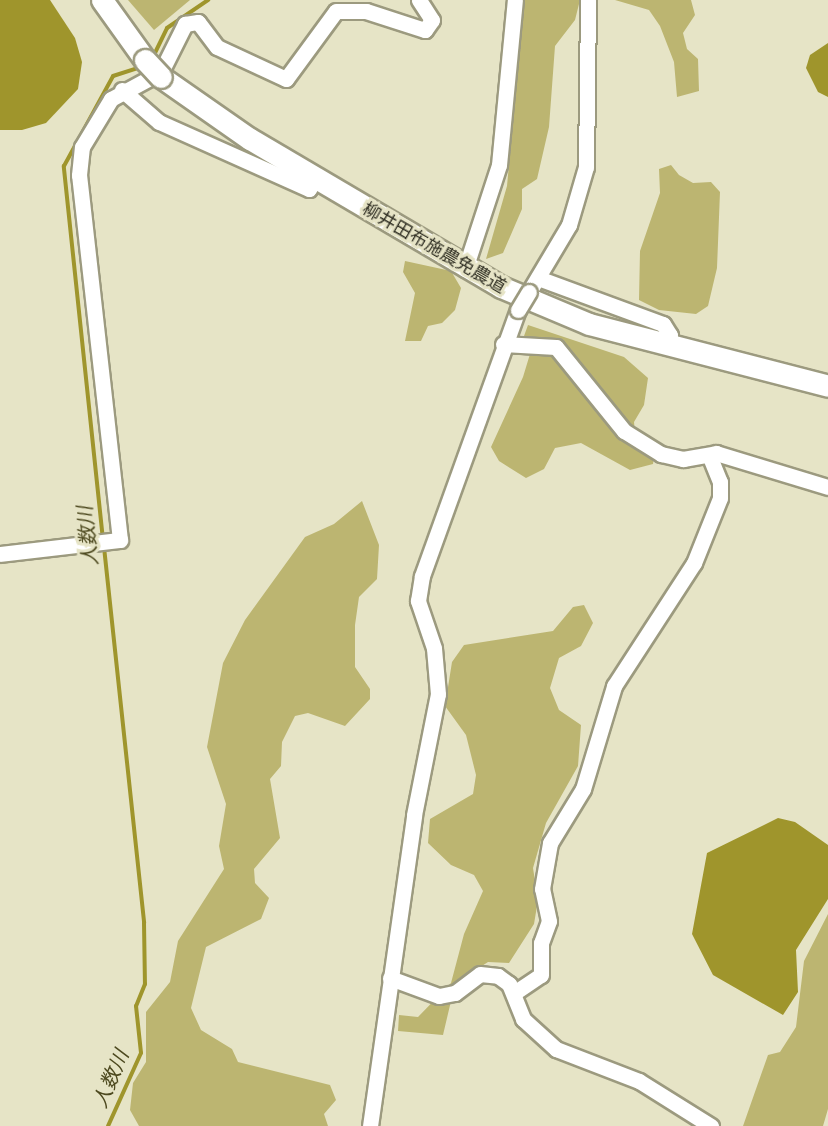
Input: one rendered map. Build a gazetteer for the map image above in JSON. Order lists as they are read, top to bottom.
{
  "streets": {
    "street": ["柳井田布施農免農道"]
  },
  "water": ["人数川"]
}
